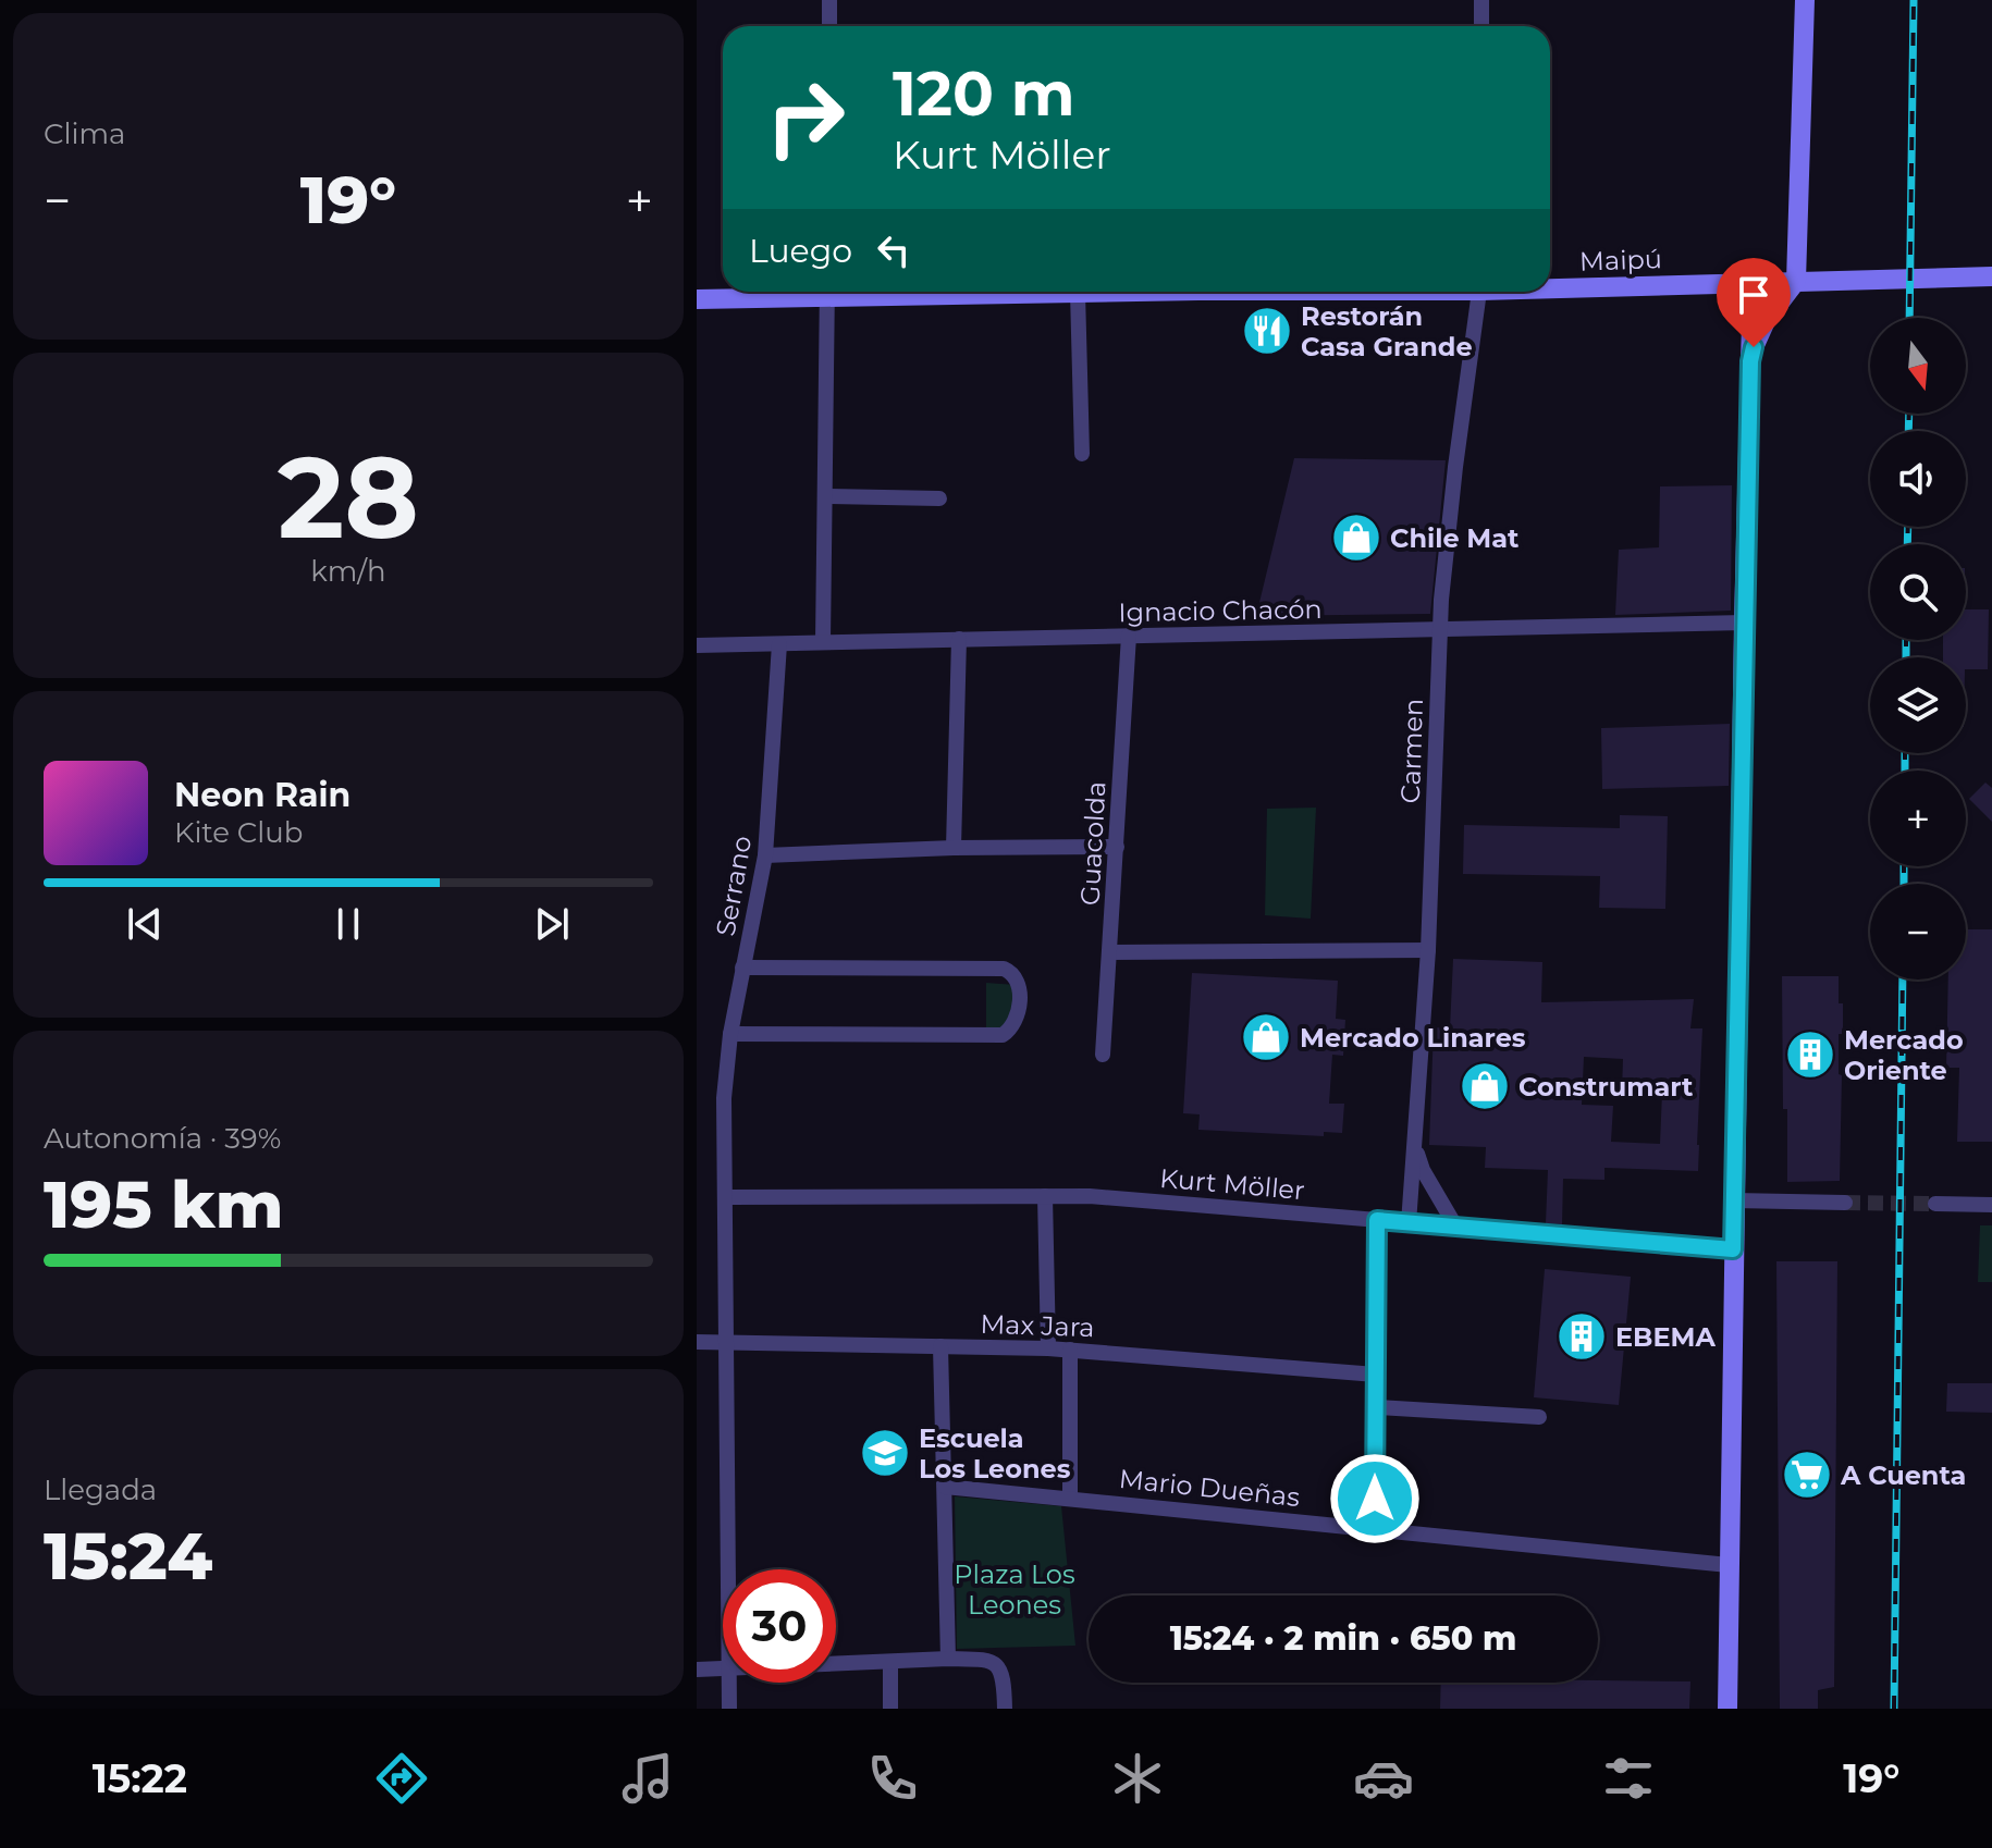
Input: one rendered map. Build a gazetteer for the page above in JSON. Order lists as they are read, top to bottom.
{
  "streets": {
    "main road": ["Maipú"],
    "street": [
      "Ignacio Chacón",
      "Carmen",
      "Guacolda",
      "Serrano",
      "Kurt Möller",
      "Max Jara",
      "Mario Dueñas"
    ]
  },
  "crossings": [
    ["Ignacio Chacón", "Carmen"],
    ["Ignacio Chacón", "Guacolda"],
    ["Ignacio Chacón", "Serrano"],
    ["Carmen", "Kurt Möller"],
    ["Serrano", "Kurt Möller"],
    ["Serrano", "Max Jara"]
  ],
  "parks": ["Plaza Los Leones"],
  "places": {
    "restaurant": ["Restorán Casa Grande"],
    "shop": ["Chile Mat", "Mercado Linares", "Construmart"],
    "building": ["Mercado Oriente", "EBEMA"],
    "school or university": ["Escuela Los Leones"],
    "supermarket": ["A Cuenta"]
  },
  "north": "bottom",
  "page": {
    "tile": [
      "Clima",
      ["28", "km/h"],
      ["Autonomía · 39%", "195 km"],
      ["Llegada", "15:24"]
    ],
    "turn": ["120 m", "Kurt Möller"],
    "heat": ["−", "19°", "+"],
    "then": "Luego",
    "map_buttons": ["+", "−"],
    "song": ["Neon Rain", "Kite Club"],
    "limit": "30",
    "trip": "15:24 · 2 min · 650 m",
    "tabs": ["15:22", "19°"]
  }
}
